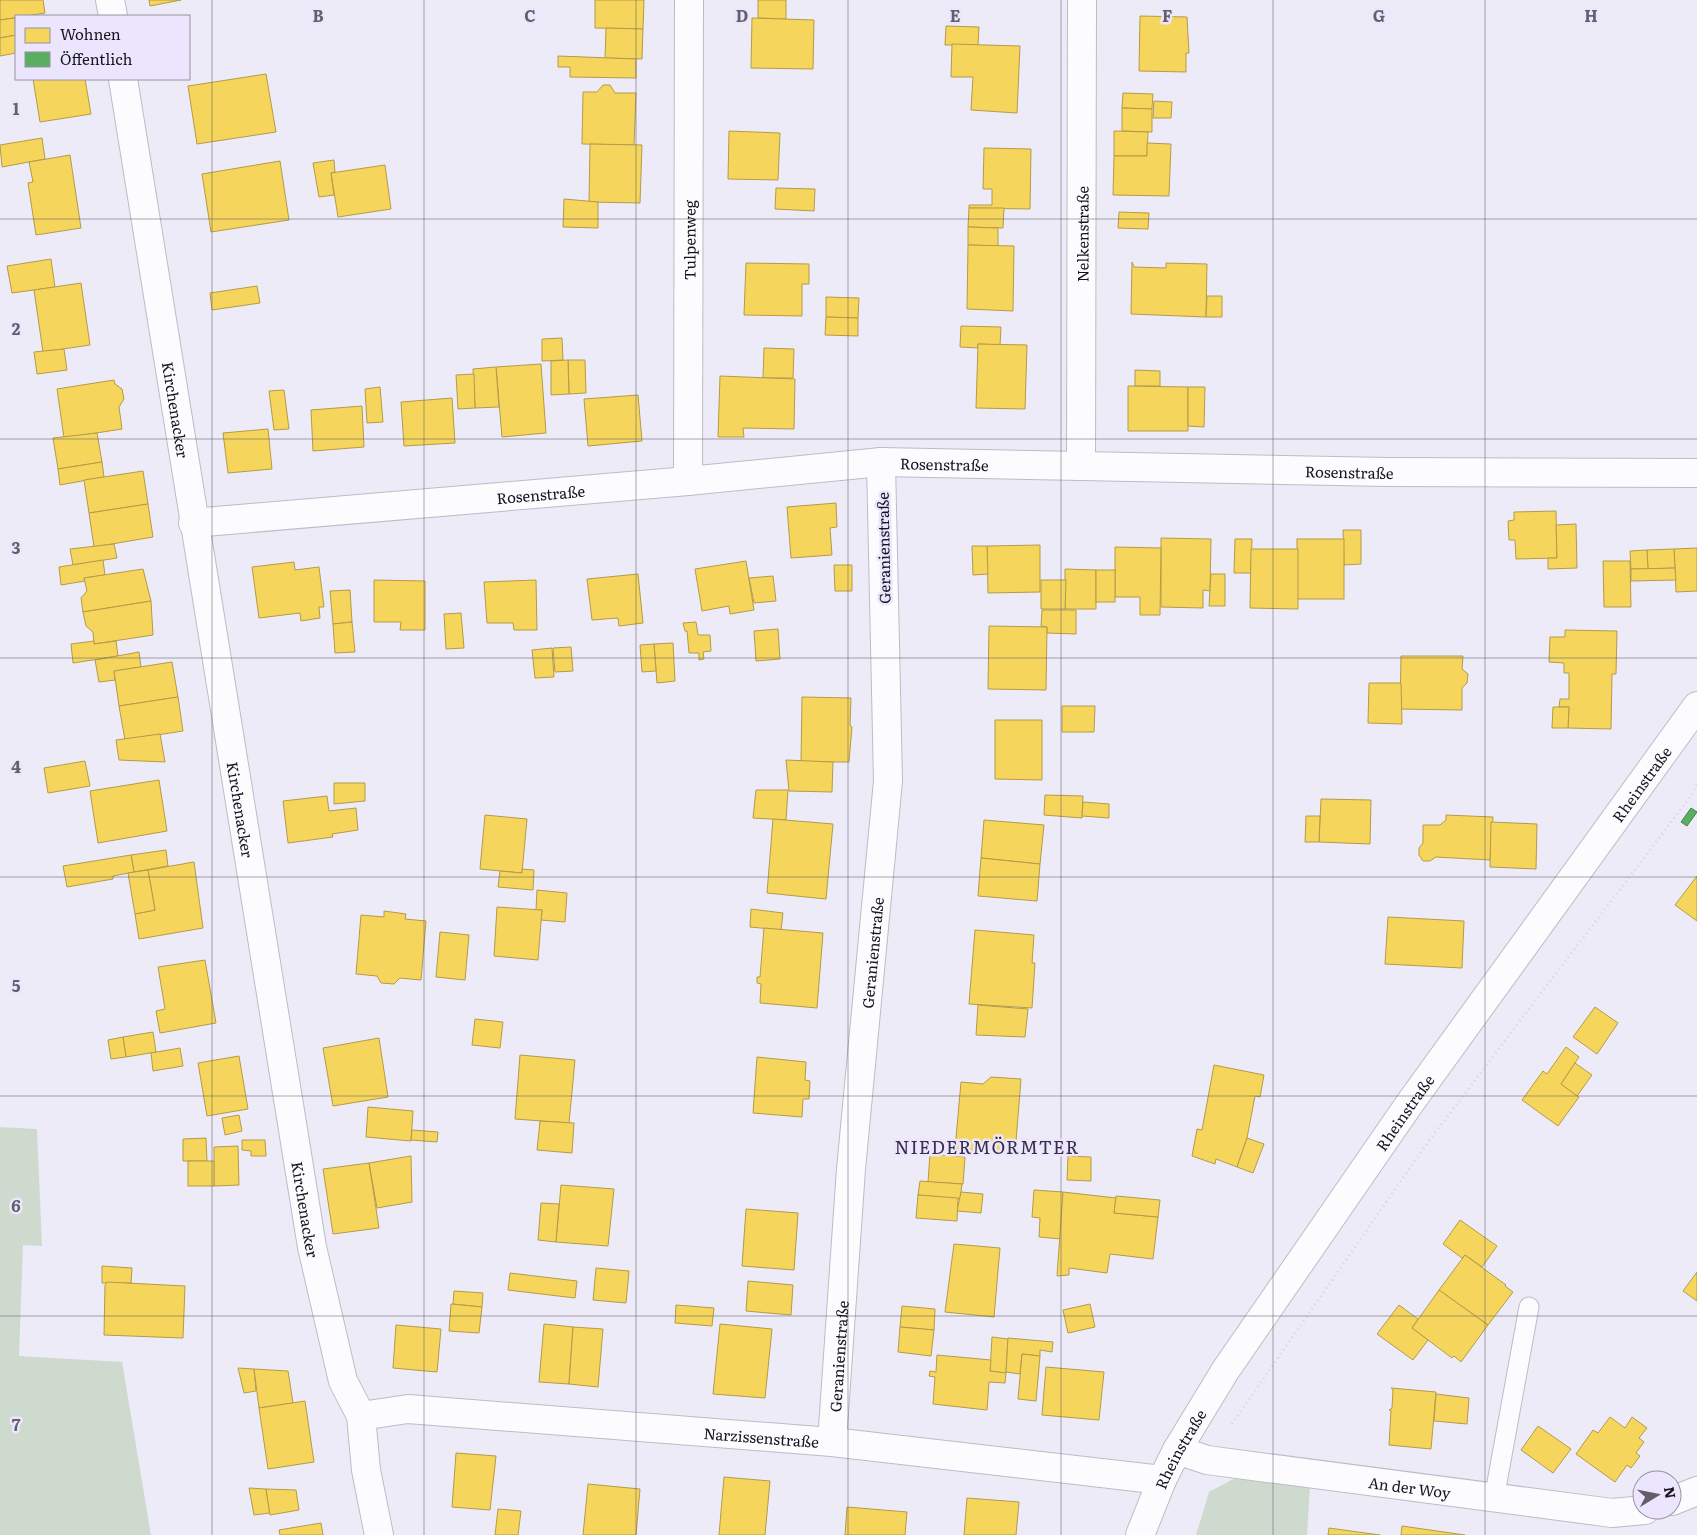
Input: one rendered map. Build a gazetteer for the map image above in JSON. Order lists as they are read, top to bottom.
{
  "streets": {
    "street": [
      "Nelkenstraße",
      "Tulpenweg",
      "Kirchenacker",
      "Rosenstraße",
      "Geranienstraße",
      "Rheinstraße",
      "Narzissenstraße",
      "An der Woy"
    ]
  },
  "crossings": [
    ["Nelkenstraße", "Rosenstraße"],
    ["Tulpenweg", "Rosenstraße"],
    ["Kirchenacker", "Rosenstraße"],
    ["Kirchenacker", "Narzissenstraße"],
    ["Rosenstraße", "Geranienstraße"],
    ["Geranienstraße", "Narzissenstraße"],
    ["Rheinstraße", "Narzissenstraße"],
    ["Rheinstraße", "An der Woy"]
  ],
  "districts": ["NIEDERMÖRMTER"],
  "legend": ["Wohnen", "Öffentlich"],
  "north": "right",
  "grid": {
    "columns": [
      "B",
      "C",
      "D",
      "E",
      "F",
      "G",
      "H"
    ],
    "rows": [
      "1",
      "2",
      "3",
      "4",
      "5",
      "6",
      "7"
    ]
  }
}
